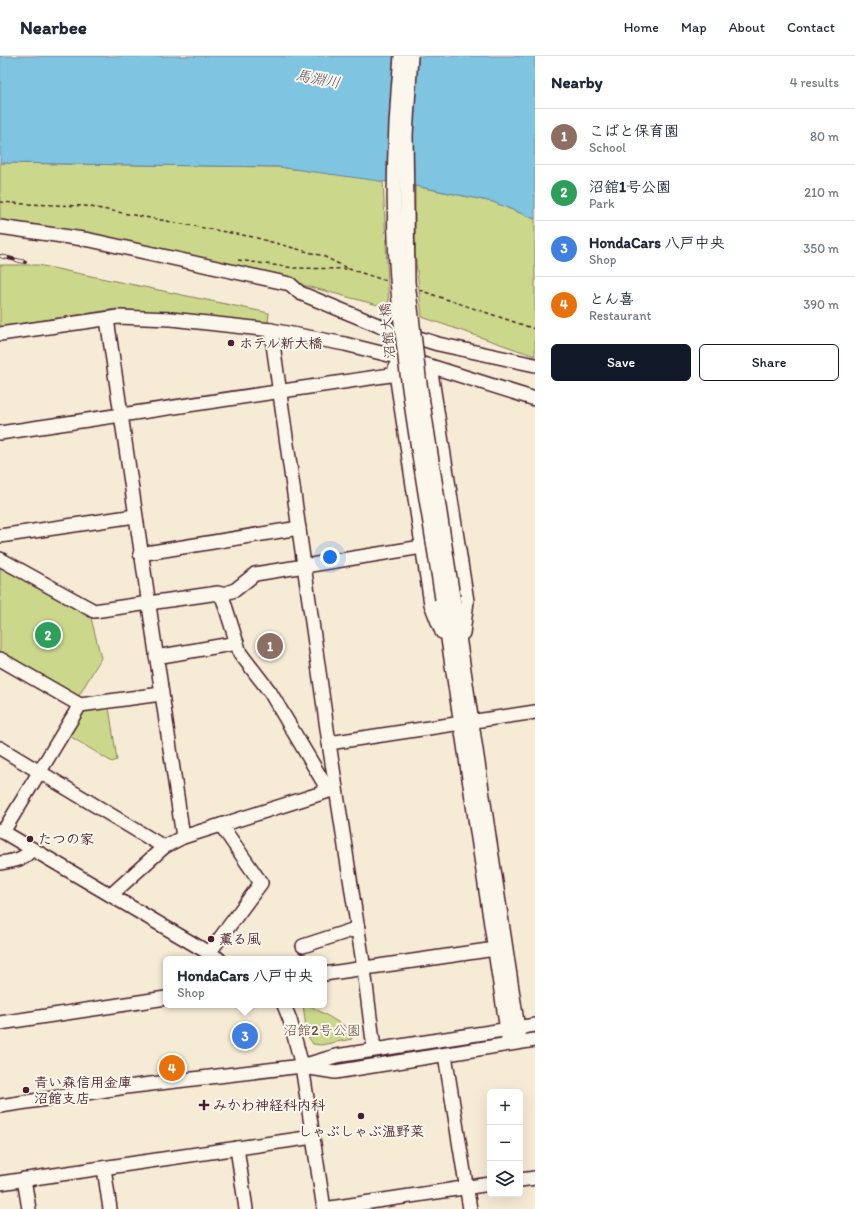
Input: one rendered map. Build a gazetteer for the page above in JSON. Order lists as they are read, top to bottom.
{
  "streets": {
    "street": ["沼館大橋"]
  },
  "water": ["馬淵川"],
  "parks": ["沼館2号公園"],
  "places": {
    "other": [
      "ホテル新大橋",
      "たつの家",
      "薫る風",
      "青い森信用金庫 沼館支店",
      "しゃぶしゃぶ温野菜"
    ],
    "health": ["みかわ神経科内科"]
  },
  "page": {
    "header": "Nearbee",
    "nav": [
      "Home",
      "Map",
      "About",
      "Contact"
    ],
    "heading": ["Nearby", "4 results"],
    "list": [
      {
        "mark": "1",
        "name": "こばと保育園",
        "note": "School",
        "value": "80 m"
      },
      {
        "mark": "2",
        "name": "沼舘1号公園",
        "note": "Park",
        "value": "210 m"
      },
      {
        "mark": "3",
        "name": "HondaCars 八戸中央",
        "note": "Shop",
        "value": "350 m"
      },
      {
        "mark": "4",
        "name": "とん喜",
        "note": "Restaurant",
        "value": "390 m"
      }
    ],
    "buttons": ["Save", "Share"],
    "pins": [
      "2",
      "1",
      "3",
      "4"
    ],
    "popup": ["HondaCars 八戸中央", "Shop"],
    "map_buttons": ["+", "−"]
  }
}
